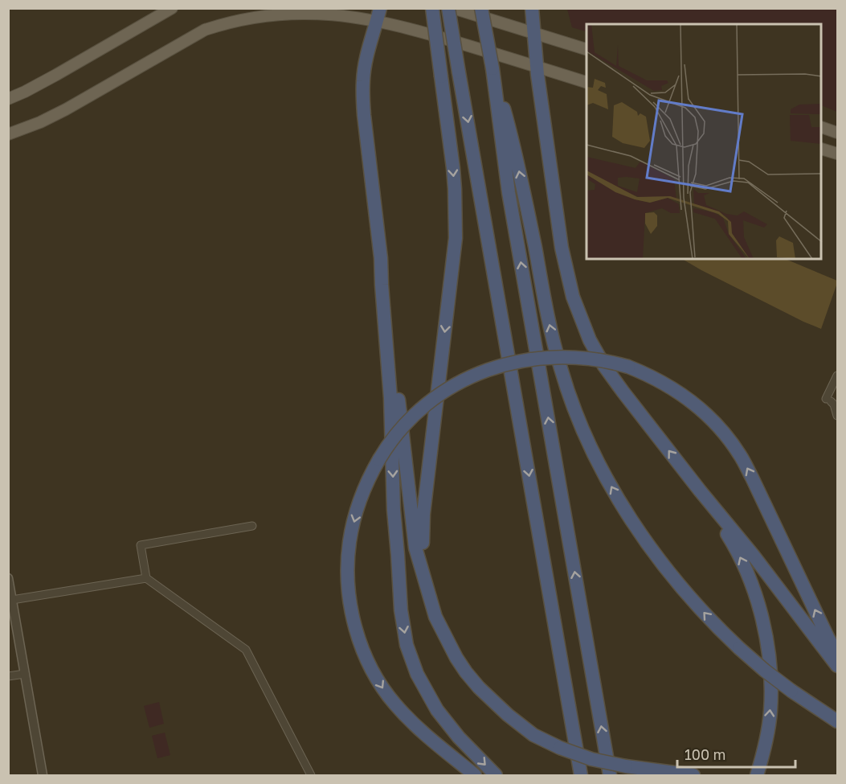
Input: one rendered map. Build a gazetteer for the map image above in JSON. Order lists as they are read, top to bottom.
{
  "scale_bar": "100 m"
}
